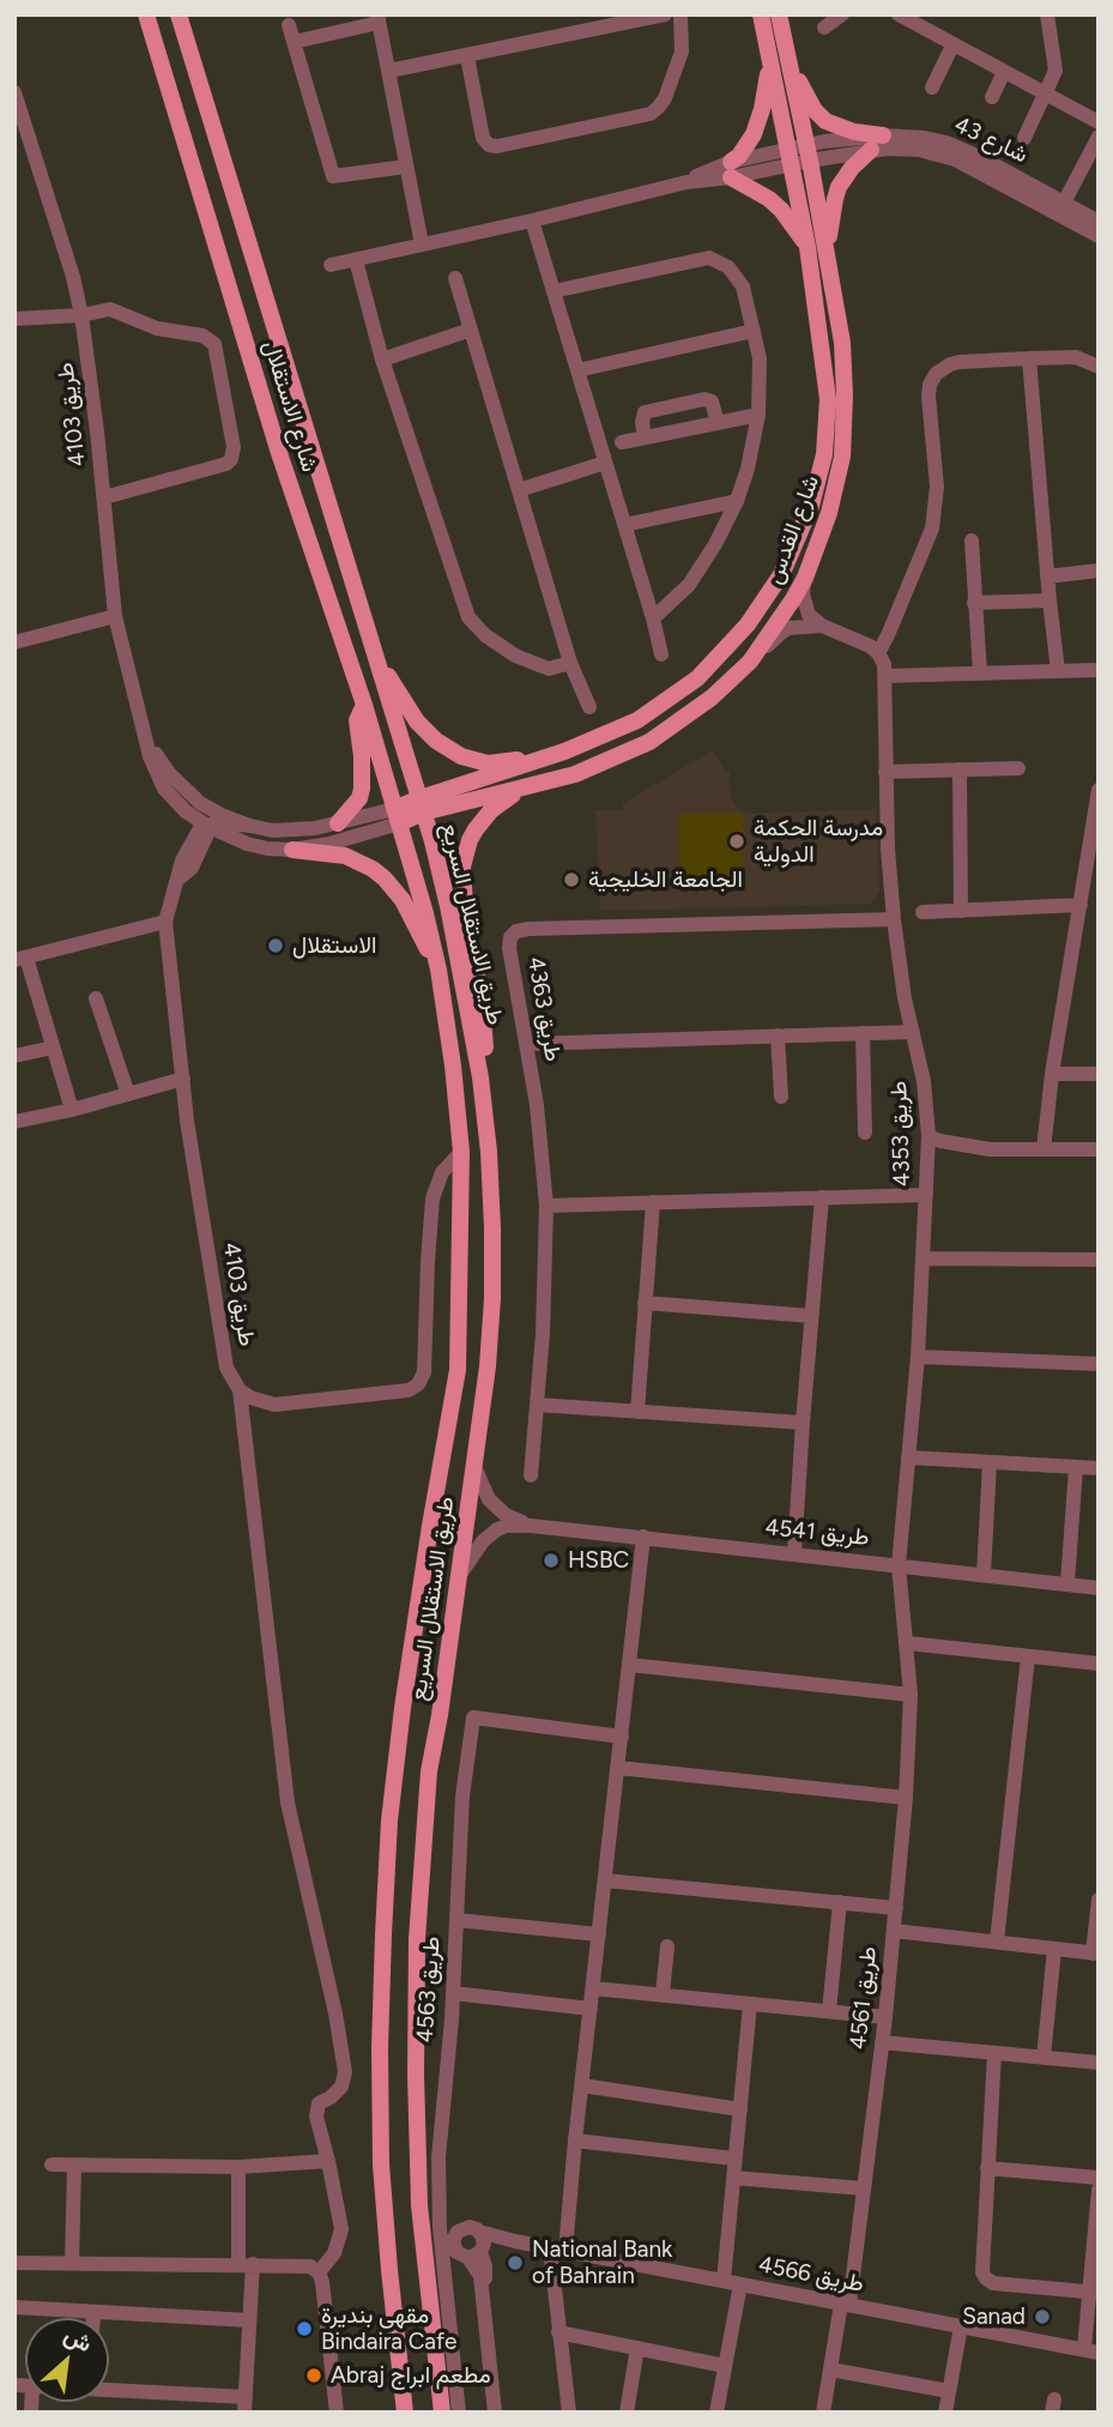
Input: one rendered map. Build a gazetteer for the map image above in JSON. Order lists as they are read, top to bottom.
{
  "streets": {
    "main road": ["شارع الاستقلال", "شارع القدس", "طريق الاستقلال السريع"],
    "street": [
      "شارع 43",
      "طريق 4103",
      "طريق 4363",
      "طريق 4353",
      "طريق 4541",
      "طريق 4563",
      "طريق 4561",
      "طريق 4566"
    ]
  },
  "crossings": [
    ["شارع 43", "شارع القدس"],
    ["شارع الاستقلال", "طريق 4103"],
    ["شارع الاستقلال", "شارع القدس"],
    ["شارع الاستقلال", "طريق الاستقلال السريع"],
    ["طريق 4103", "شارع القدس"],
    ["طريق 4103", "طريق الاستقلال السريع"],
    ["شارع القدس", "طريق الاستقلال السريع"],
    ["طريق 4363", "طريق 4353"],
    ["طريق 4353", "طريق 4541"],
    ["طريق 4353", "طريق 4561"],
    ["طريق 4541", "طريق 4561"],
    ["طريق 4561", "طريق 4566"]
  ],
  "places": [
    "مدرسة الحكمة الدولية",
    "الجامعة الخليجية",
    "الاستقلال",
    "HSBC",
    "National Bank of Bahrain",
    "Sanad",
    "مقهى بنديرة Bindaira Cafe",
    "Abraj مطعم ابراج"
  ],
  "north": "top right"
}
